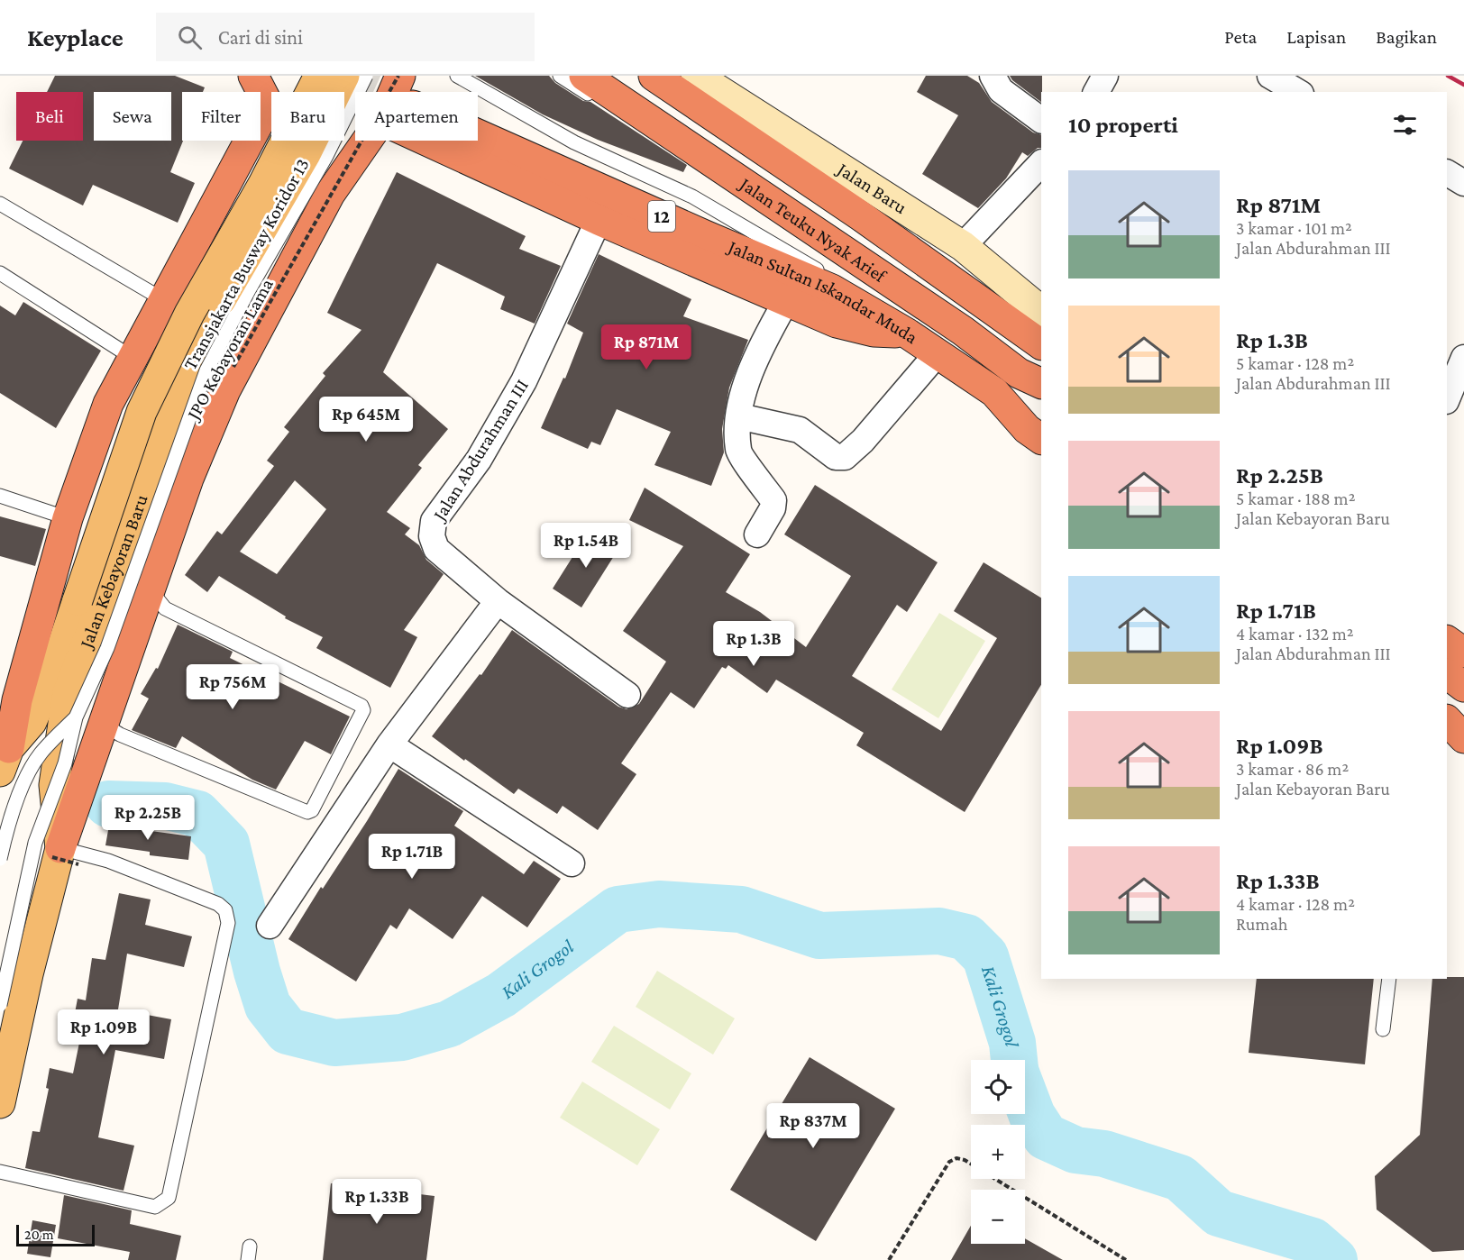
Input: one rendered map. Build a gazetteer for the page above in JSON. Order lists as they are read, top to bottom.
{
  "streets": {
    "highway": ["12", "Jalan Teuku Nyak Arief", "Jalan Sultan Iskandar Muda"],
    "main road": ["Jalan Baru", "Jalan Kebayoran Baru"],
    "street": ["Jalan Abdurahman III"],
    "lane": ["Transjakarta Busway Koridor 13"],
    "path": ["JPO Kebayoran Lama"]
  },
  "crossings": [
    ["12", "Jalan Sultan Iskandar Muda"]
  ],
  "water": ["Kali Grogol"],
  "scale_bar": "20 m",
  "page": {
    "header": "Keyplace",
    "search": "Cari di sini",
    "nav": ["Peta", "Lapisan", "Bagikan"],
    "chip": [
      "Beli",
      "Sewa",
      "Filter",
      "Baru",
      "Apartemen"
    ],
    "heading": "10 properti",
    "list": [
      {
        "name": "Rp 871M",
        "note": "3 kamar · 101 m² · Jalan Abdurahman III"
      },
      {
        "name": "Rp 1.3B",
        "note": "5 kamar · 128 m² · Jalan Abdurahman III"
      },
      {
        "name": "Rp 2.25B",
        "note": "5 kamar · 188 m² · Jalan Kebayoran Baru"
      },
      {
        "name": "Rp 1.71B",
        "note": "4 kamar · 132 m² · Jalan Abdurahman III"
      },
      {
        "name": "Rp 1.09B",
        "note": "3 kamar · 86 m² · Jalan Kebayoran Baru"
      },
      {
        "name": "Rp 1.33B",
        "note": "4 kamar · 128 m² · Rumah"
      }
    ],
    "price": [
      "Rp 871M",
      "Rp 645M",
      "Rp 1.54B",
      "Rp 1.3B",
      "Rp 756M",
      "Rp 2.25B",
      "Rp 1.71B",
      "Rp 1.09B",
      "Rp 837M",
      "Rp 1.33B"
    ],
    "map_buttons": ["+", "−"],
    "scale": "20 m"
  }
}
